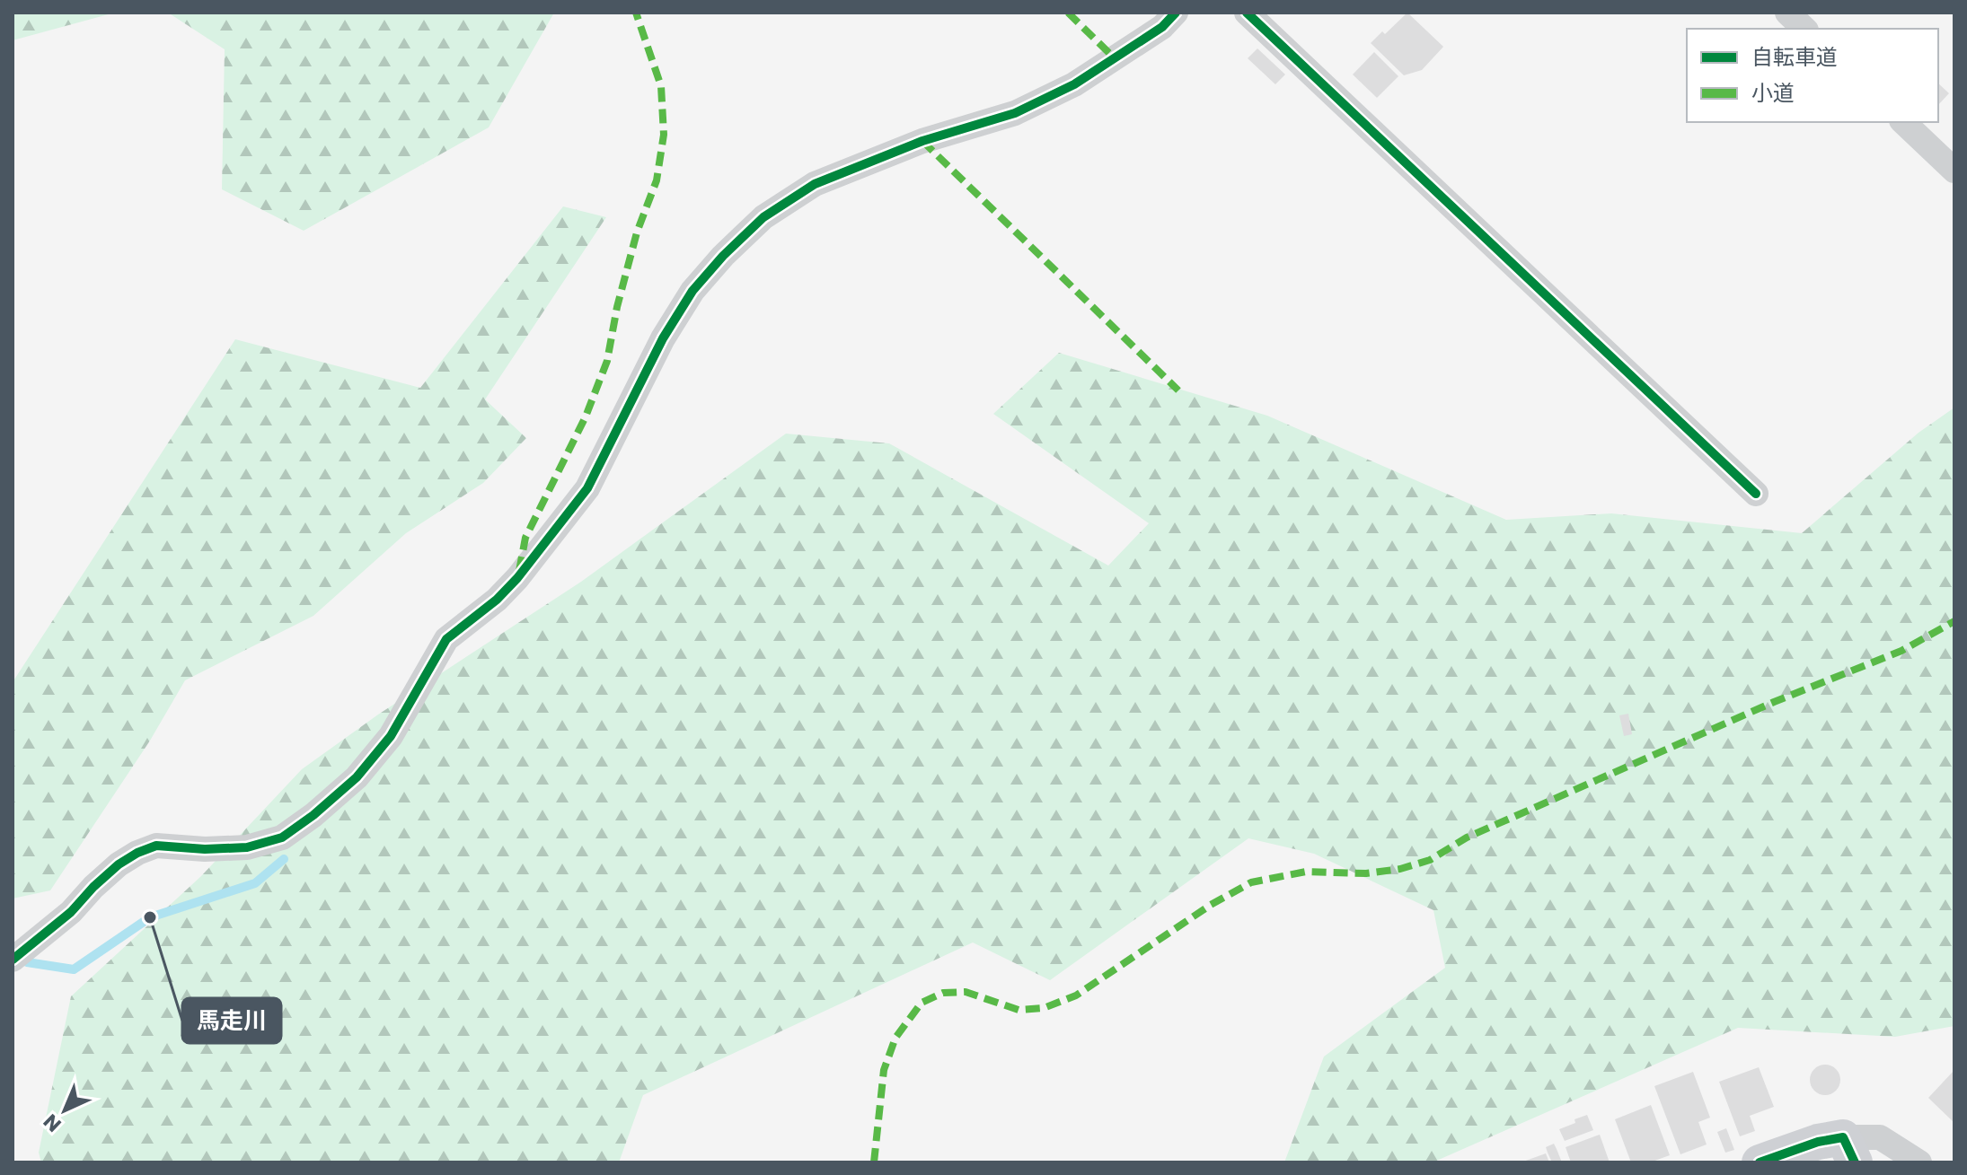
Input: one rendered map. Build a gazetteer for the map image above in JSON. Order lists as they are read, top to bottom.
{
  "places": ["馬走川"],
  "legend": ["自転車道", "小道"],
  "north": "bottom left"
}
